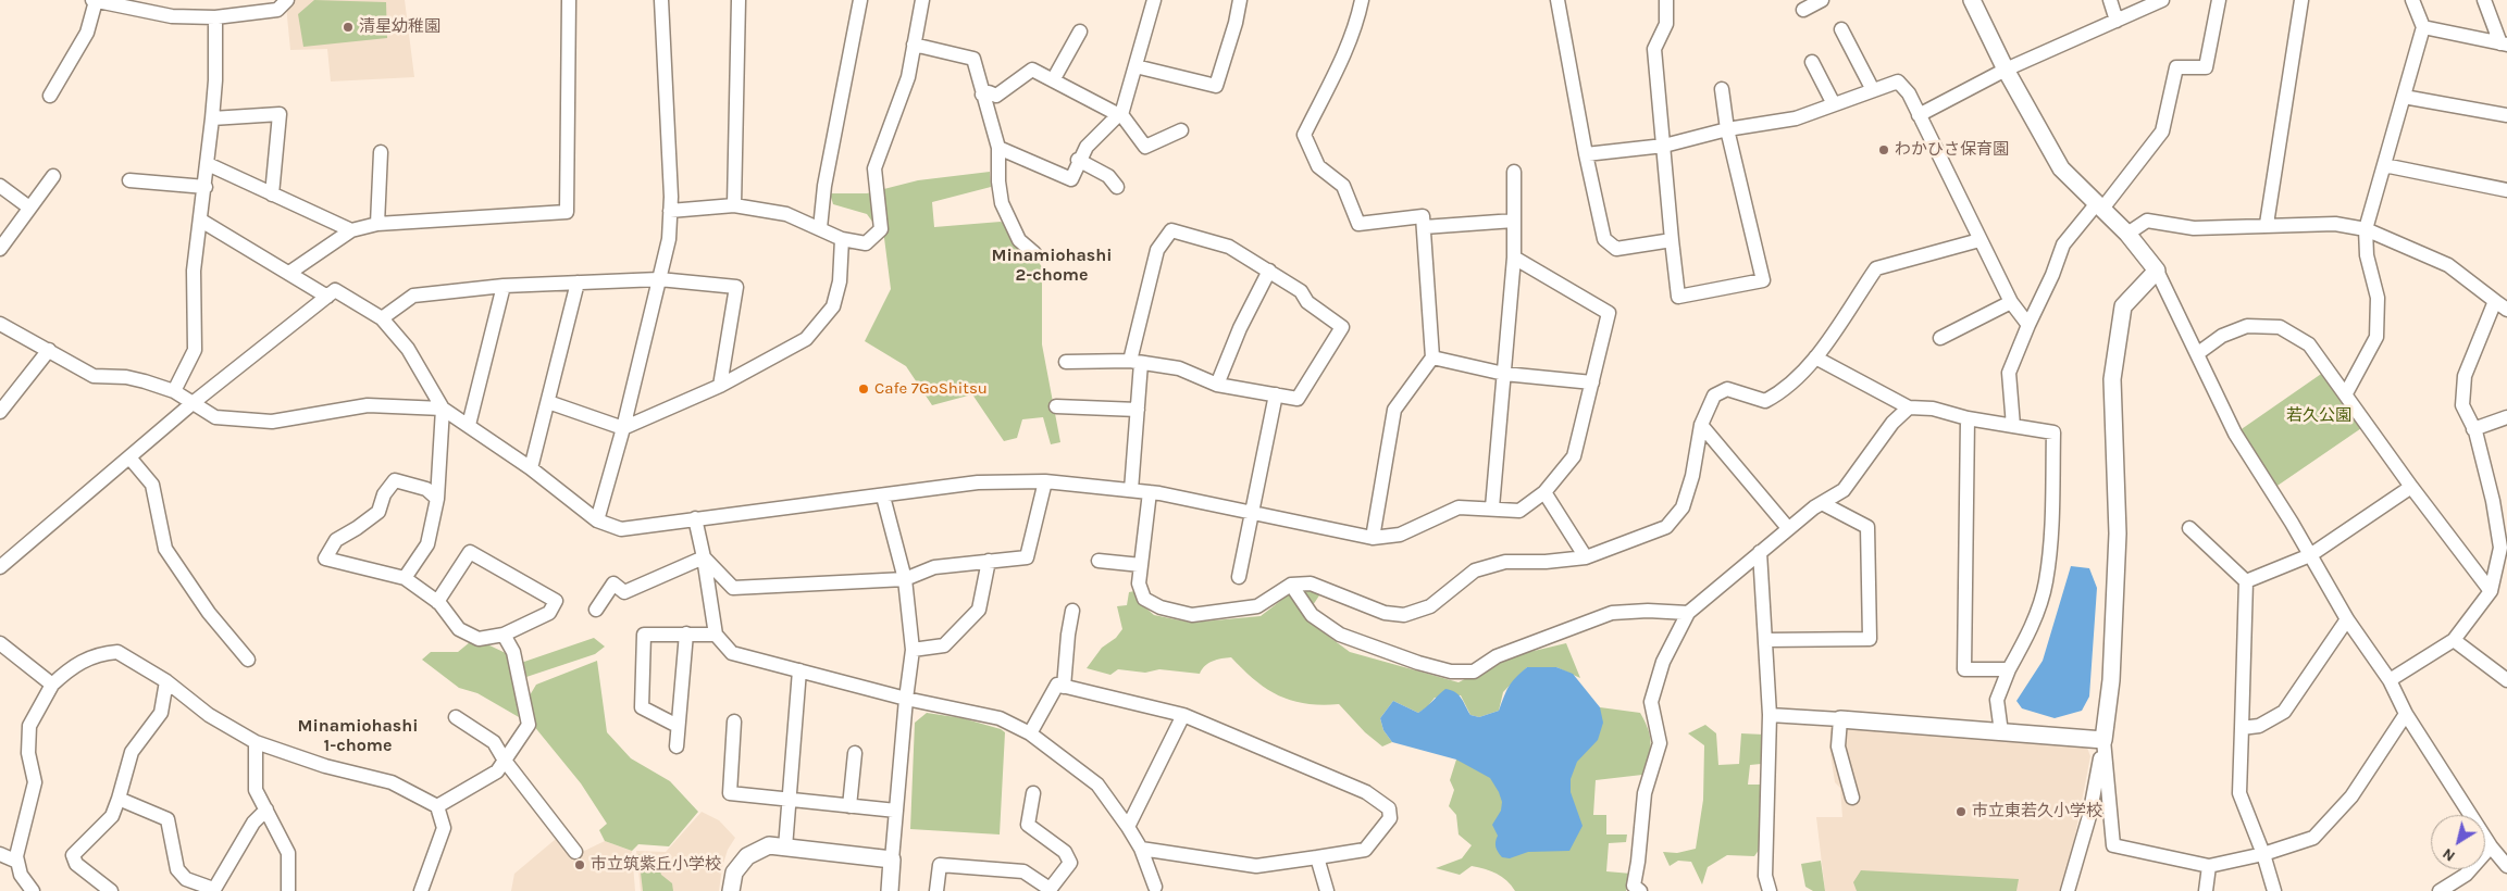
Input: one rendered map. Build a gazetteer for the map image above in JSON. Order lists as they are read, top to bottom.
{
  "districts": ["Minamiohashi 2-chome", "Minamiohashi 1-chome"],
  "parks": ["若久公園"],
  "places": [
    "清星幼稚園",
    "わかひさ保育園",
    "Cafe 7GoShitsu",
    "市立東若久小学校",
    "市立筑紫丘小学校"
  ],
  "north": "bottom left"
}
